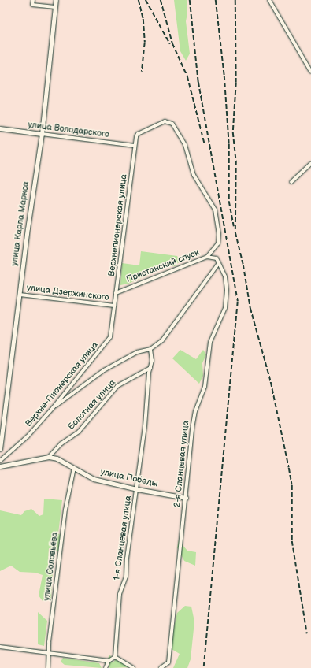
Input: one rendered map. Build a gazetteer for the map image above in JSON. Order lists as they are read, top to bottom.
{
  "streets": {
    "street": [
      "улица Володарского",
      "улица Карла Маркса",
      "Верхнепионерская улица",
      "Пристанский спуск",
      "улица Дзержинского",
      "Верхне-Пионерская улица",
      "Болотная улица",
      "2-я Сланцевая улица",
      "улица Победы",
      "1-я Сланцевая улица",
      "улица Соловьёва"
    ]
  },
  "crossings": [
    ["улица Володарского", "улица Карла Маркса"],
    ["улица Володарского", "Верхнепионерская улица"],
    ["улица Карла Маркса", "улица Дзержинского"],
    ["Верхнепионерская улица", "Пристанский спуск"],
    ["Верхнепионерская улица", "улица Дзержинского"],
    ["Верхнепионерская улица", "Верхне-Пионерская улица"],
    ["Пристанский спуск", "2-я Сланцевая улица"],
    ["улица Дзержинского", "Верхне-Пионерская улица"],
    ["Болотная улица", "улица Победы"],
    ["Болотная улица", "1-я Сланцевая улица"],
    ["2-я Сланцевая улица", "улица Победы"],
    ["улица Победы", "1-я Сланцевая улица"],
    ["улица Победы", "улица Соловьёва"]
  ]
}
